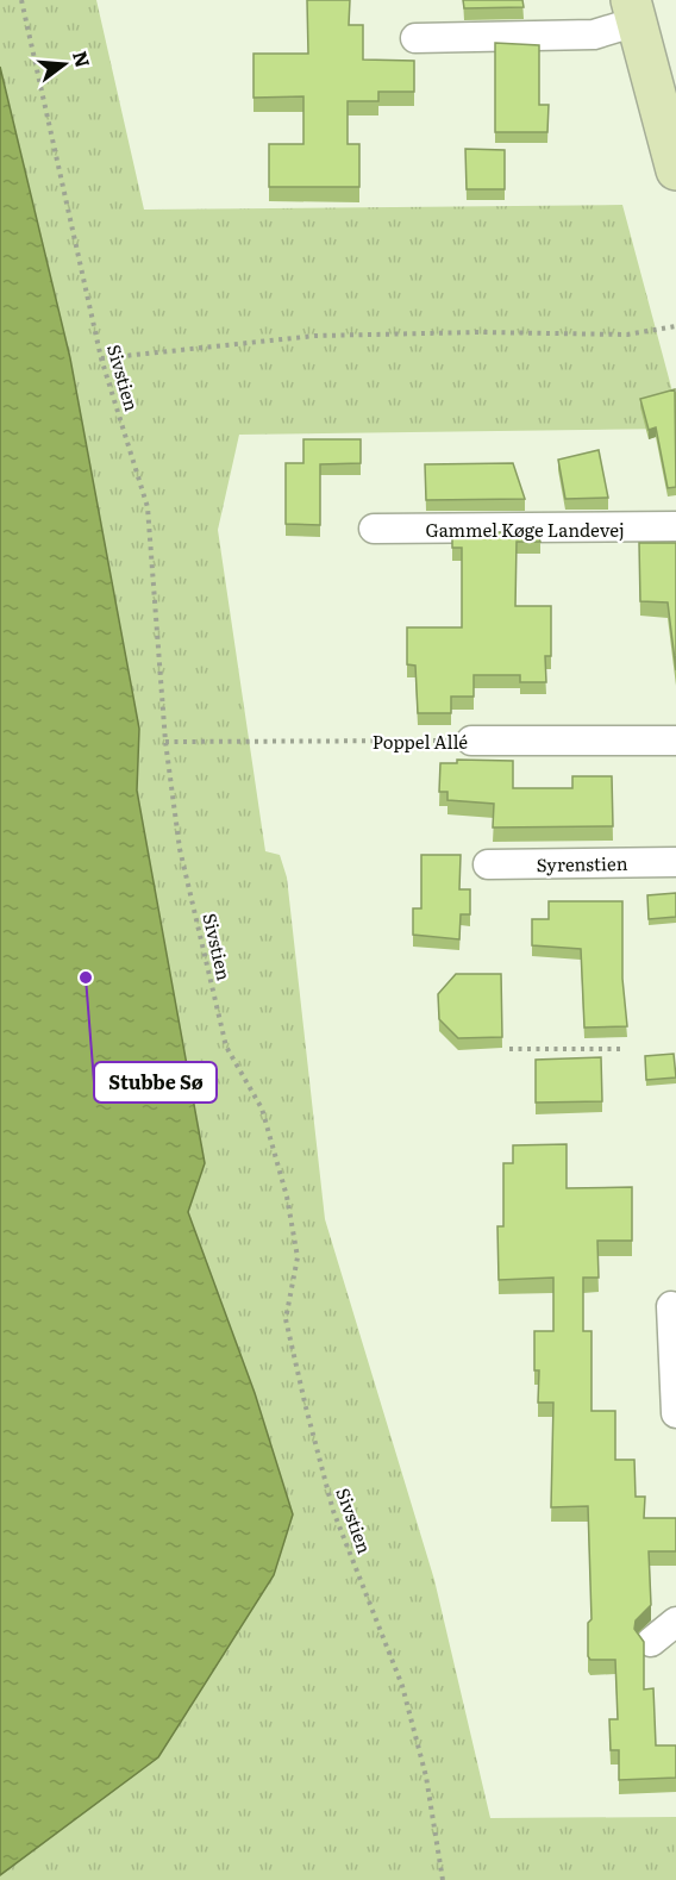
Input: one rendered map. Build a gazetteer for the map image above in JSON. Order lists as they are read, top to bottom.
{
  "streets": {
    "street": ["Gammel Køge Landevej", "Poppel Allé", "Syrenstien"],
    "path": ["Sivstien"]
  },
  "crossings": [
    ["Sivstien", "Poppel Allé"]
  ],
  "places": ["Stubbe Sø"],
  "north": "right"
}
